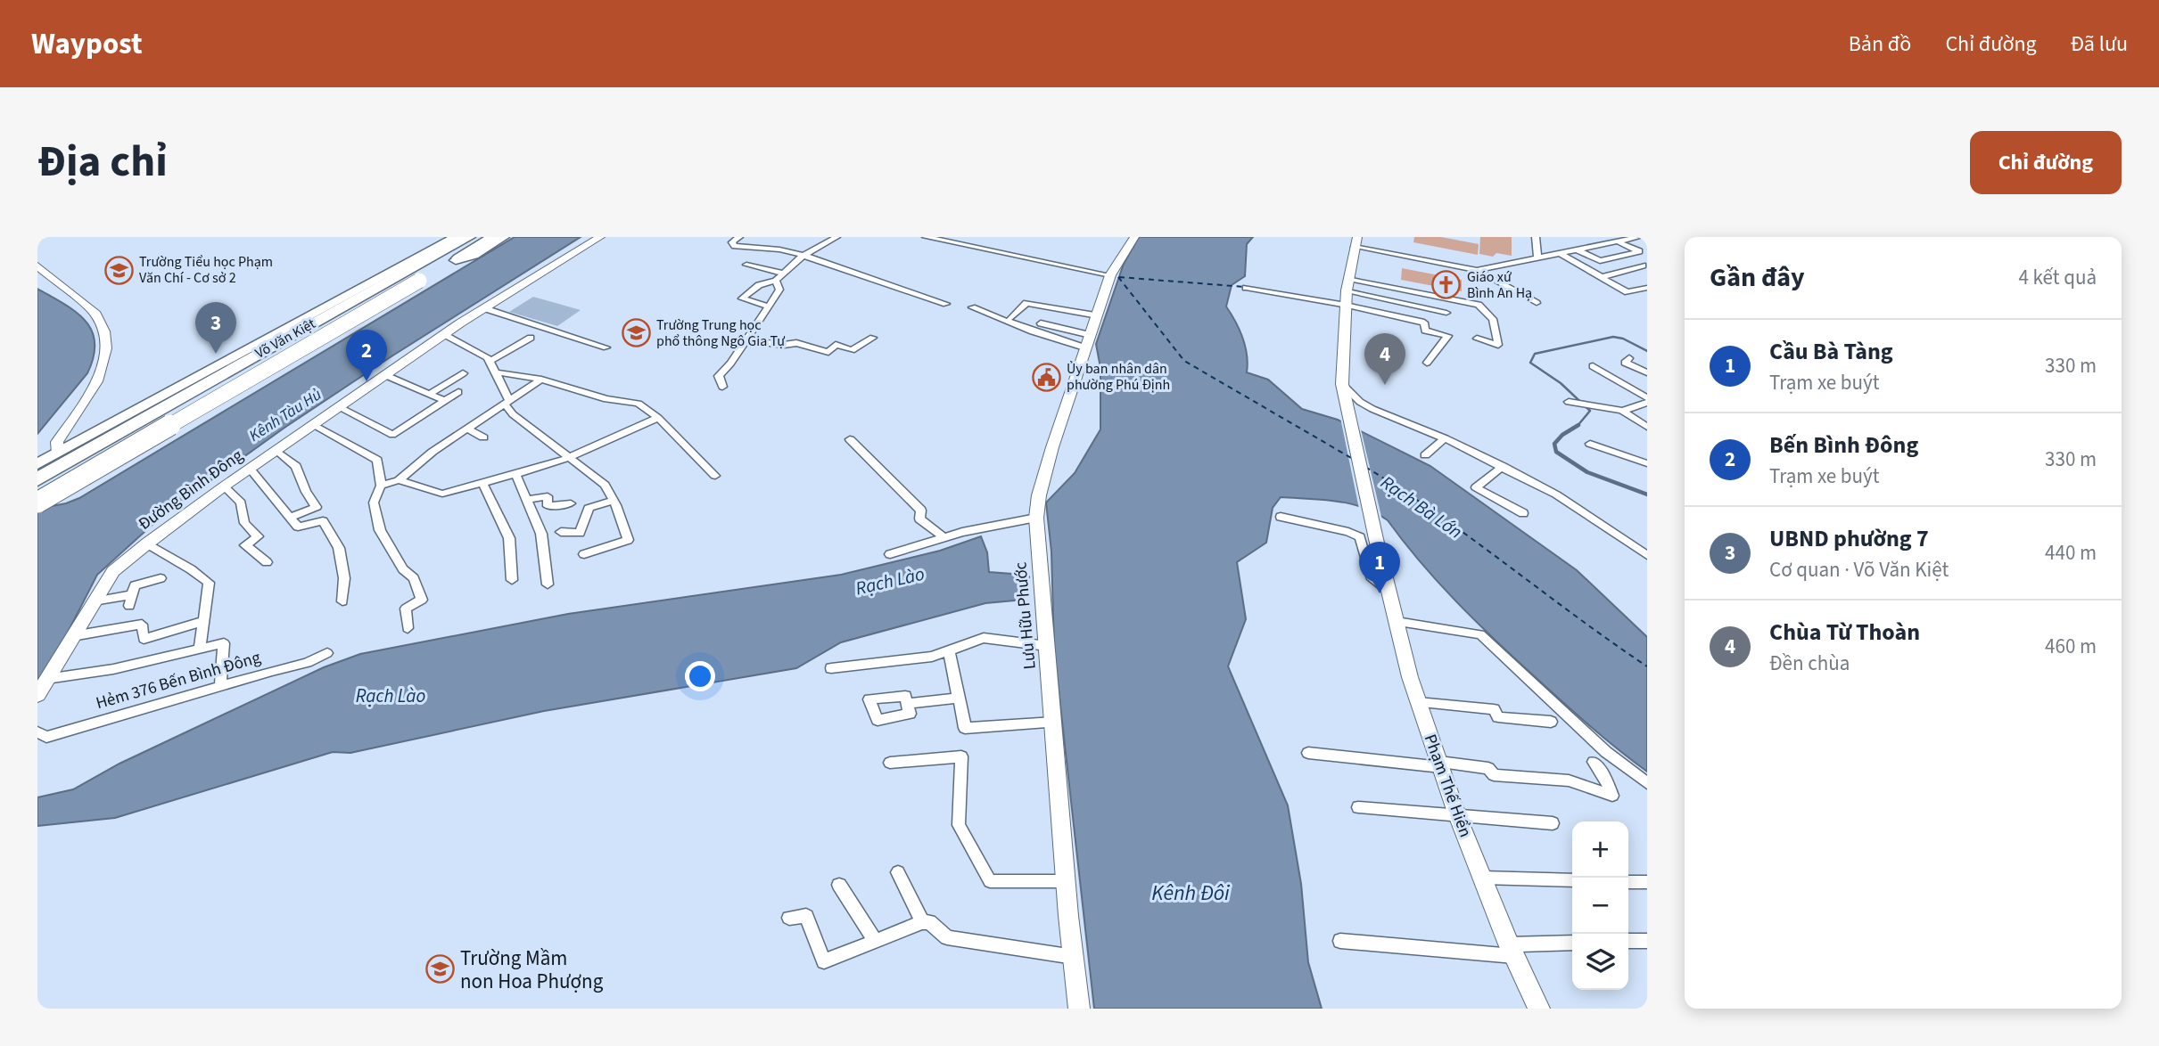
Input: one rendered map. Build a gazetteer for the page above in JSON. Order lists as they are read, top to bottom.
{
  "streets": {
    "highway": ["Võ Văn Kiệt"],
    "street": [
      "Đường Bình Đông",
      "Lưu Hữu Phước",
      "Hẻm 376 Bến Bình Đông",
      "Phạm Thế Hiển"
    ]
  },
  "water": [
    "Kênh Tàu Hủ",
    "Rạch Bà Lớn",
    "Rạch Lào",
    "Kênh Đôi"
  ],
  "places": {
    "school or university": ["Trường Tiểu học Phạm Văn Chí - Cơ sở 2", "Trường Trung học phổ thông Ngô Gia Tự", "Trường Mầm non Hoa Phượng"],
    "church": ["Giáo xứ Bình An Hạ"],
    "public building": ["Ủy ban nhân dân phường Phú Định"]
  },
  "page": {
    "header": "Waypost",
    "nav": ["Bản đồ", "Chỉ đường", "Đã lưu"],
    "title": "Địa chỉ",
    "buttons": "Chỉ đường",
    "heading": ["Gần đây", "4 kết quả"],
    "pins": [
      "3",
      "2",
      "4",
      "1"
    ],
    "list": [
      {
        "mark": "1",
        "name": "Cầu Bà Tàng",
        "note": "Trạm xe buýt",
        "value": "330 m"
      },
      {
        "mark": "2",
        "name": "Bến Bình Đông",
        "note": "Trạm xe buýt",
        "value": "330 m"
      },
      {
        "mark": "3",
        "name": "UBND phường 7",
        "note": "Cơ quan · Võ Văn Kiệt",
        "value": "440 m"
      },
      {
        "mark": "4",
        "name": "Chùa Từ Thoàn",
        "note": "Đền chùa",
        "value": "460 m"
      }
    ],
    "map_buttons": ["+", "−"]
  }
}
